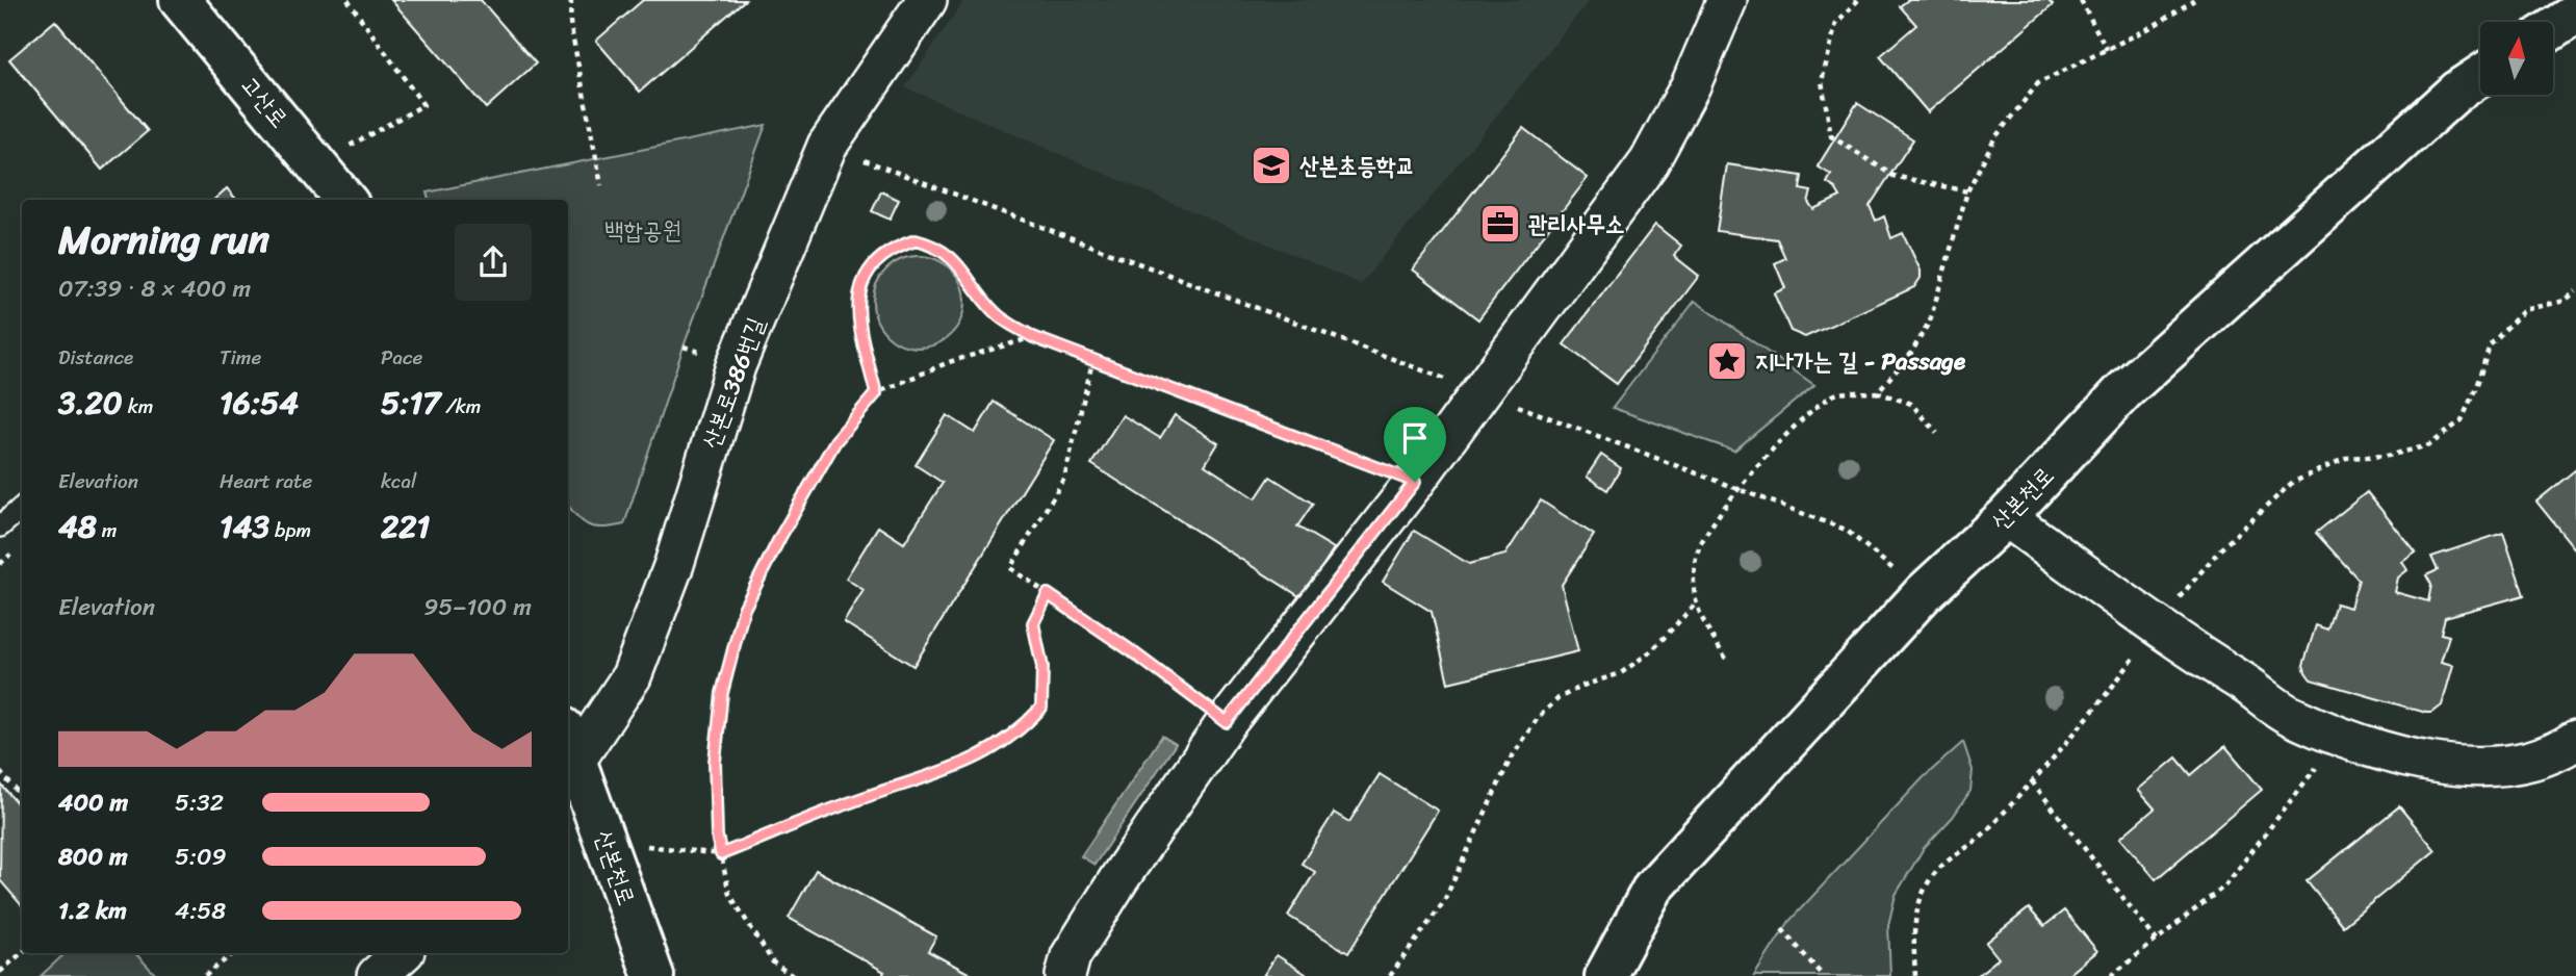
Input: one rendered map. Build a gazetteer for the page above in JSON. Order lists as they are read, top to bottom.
{
  "streets": {
    "street": ["고산로", "산본로386번길", "산본천로"]
  },
  "crossings": [
    ["산본로386번길", "산본천로"]
  ],
  "parks": ["백합공원"],
  "places": {
    "school or university": ["산본초등학교"],
    "office": ["관리사무소"],
    "place": ["지나가는 길 - Passage"]
  },
  "north": "top",
  "page": {
    "heading": ["Morning run", "07:39 · 8 × 400 m"],
    "stats": [
      ["Distance", "3.20 km"],
      ["Time", "16:54"],
      ["Pace", "5:17 /km"],
      ["Elevation", "48 m"],
      ["Heart rate", "143 bpm"],
      ["kcal", "221"]
    ],
    "chart": ["Elevation", "95–100 m"],
    "list": [
      {
        "name": "400 m",
        "note": "5:32"
      },
      {
        "name": "800 m",
        "note": "5:09"
      },
      {
        "name": "1.2 km",
        "note": "4:58"
      }
    ]
  }
}
